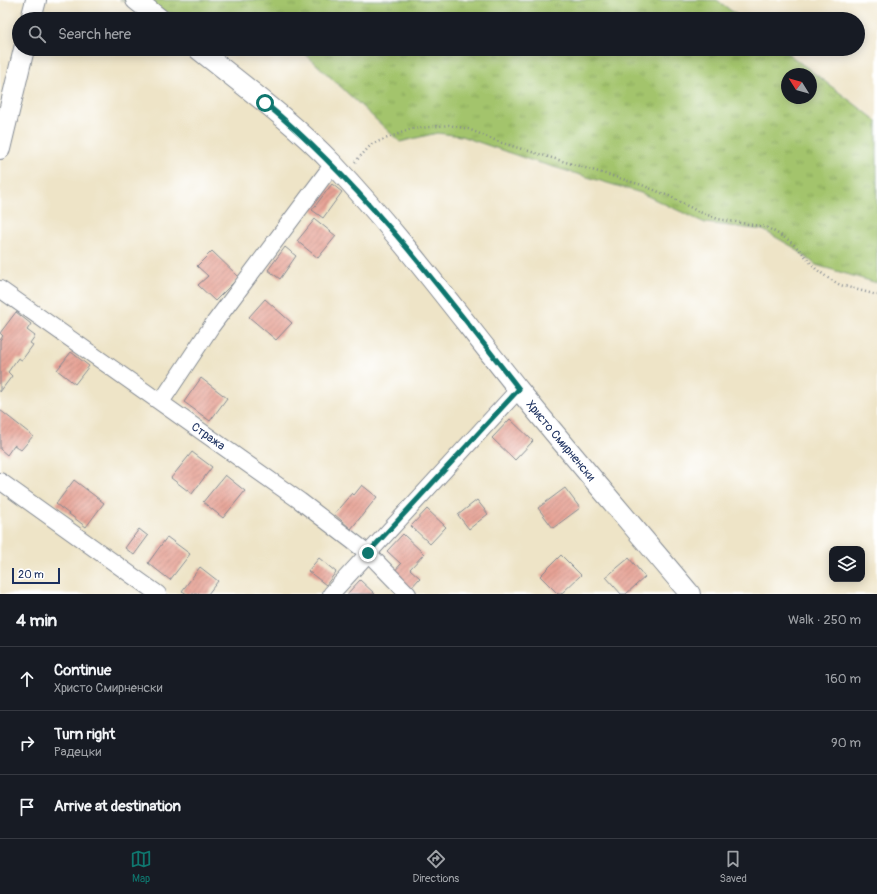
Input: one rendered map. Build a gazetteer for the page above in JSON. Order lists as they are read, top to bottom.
{
  "streets": {
    "street": ["Стража", "Христо Смирненски"]
  },
  "scale_bar": "20 m",
  "north": "top left",
  "page": {
    "search": "Search here",
    "scale": "20 m",
    "heading": ["4 min", "Walk · 250 m"],
    "list": [
      ["Continue", "Христо Смирненски", "160 m"],
      ["Turn right", "Радецки", "90 m"],
      "Arrive at destination"
    ],
    "nav": ["Map", "Directions", "Saved"]
  }
}
